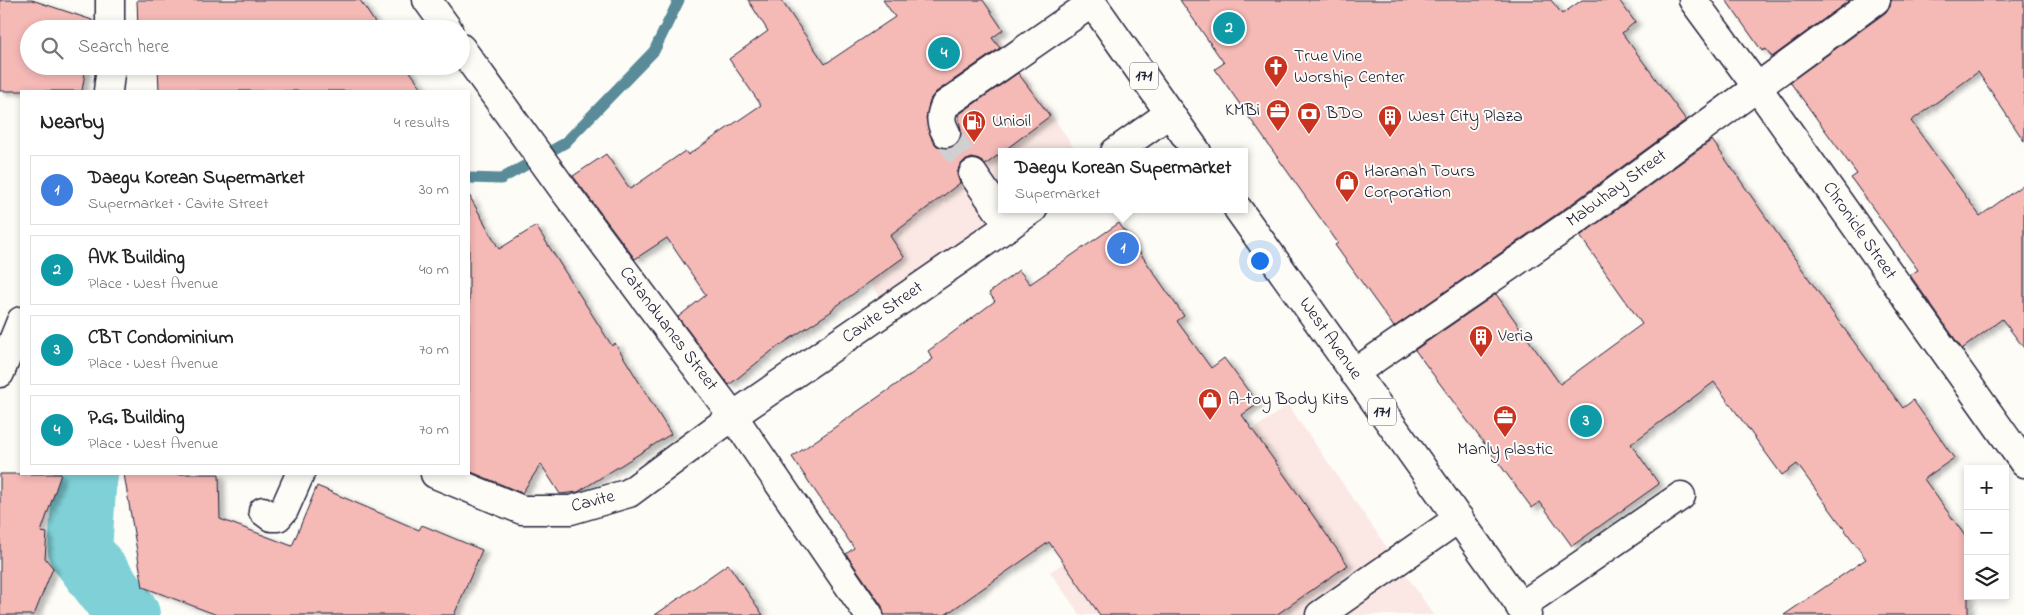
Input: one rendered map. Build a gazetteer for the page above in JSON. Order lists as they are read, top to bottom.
{
  "streets": {
    "street": [
      "171",
      "Mabuhay Street",
      "Chronicle Street",
      "Cavite Street",
      "Catanduanes Street",
      "West Avenue",
      "Cavite"
    ]
  },
  "crossings": [
    ["Mabuhay Street", "Chronicle Street"],
    ["Mabuhay Street", "West Avenue"],
    ["Cavite Street", "Catanduanes Street"],
    ["Cavite Street", "Cavite"],
    ["Catanduanes Street", "Cavite"]
  ],
  "places": {
    "church": ["True Vine Worship Center"],
    "office": ["KMBi", "Manly plastic"],
    "bank": ["BDO"],
    "building": ["West City Plaza", "Veria"],
    "fuel station": ["Unioil"],
    "shop": ["Haranah Tours Corporation", "A-toy Body Kits"]
  },
  "page": {
    "pins": [
      "2",
      "4",
      "1",
      "3"
    ],
    "search": "Search here",
    "heading": ["Nearby", "4 results"],
    "popup": ["Daegu Korean Supermarket", "Supermarket"],
    "list": [
      {
        "mark": "1",
        "name": "Daegu Korean Supermarket",
        "note": "Supermarket · Cavite Street",
        "value": "30 m"
      },
      {
        "mark": "2",
        "name": "AVK Building",
        "note": "Place · West Avenue",
        "value": "40 m"
      },
      {
        "mark": "3",
        "name": "CBT Condominium",
        "note": "Place · West Avenue",
        "value": "70 m"
      },
      {
        "mark": "4",
        "name": "P.G. Building",
        "note": "Place · West Avenue",
        "value": "70 m"
      }
    ],
    "map_buttons": ["+", "−"]
  }
}
